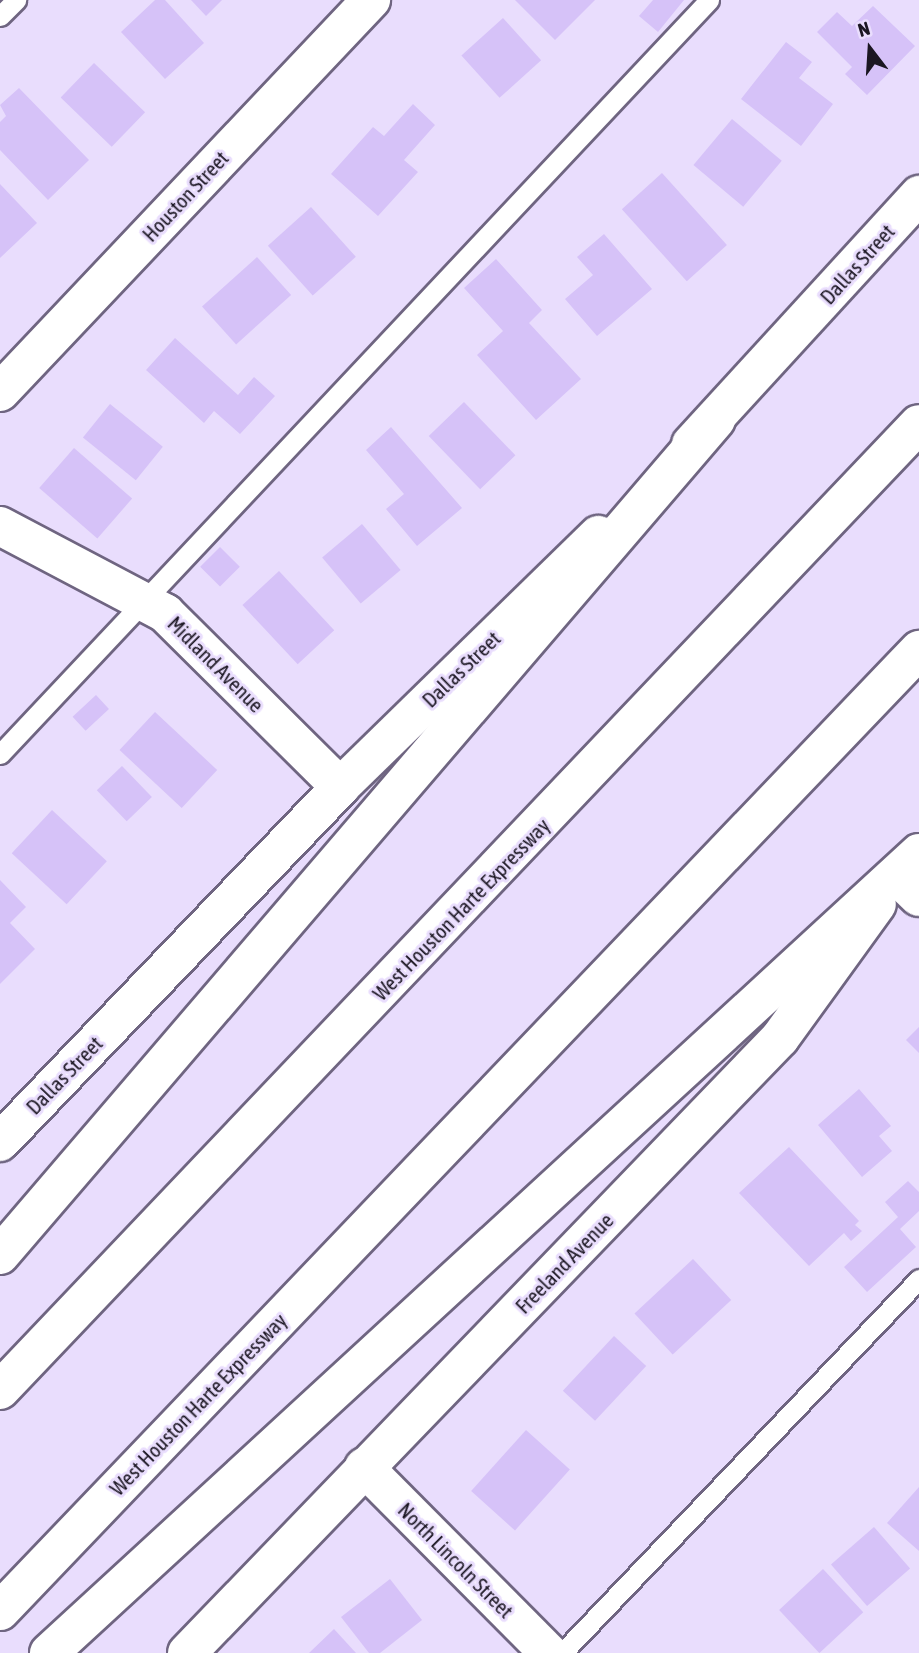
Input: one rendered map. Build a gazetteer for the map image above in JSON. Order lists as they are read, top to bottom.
{
  "streets": {
    "main road": [
      "Houston Street",
      "Dallas Street",
      "Midland Avenue",
      "West Houston Harte Expressway",
      "Freeland Avenue",
      "North Lincoln Street"
    ]
  },
  "crossings": [
    ["Dallas Street", "Midland Avenue"],
    ["Freeland Avenue", "North Lincoln Street"]
  ],
  "north": "top"
}
